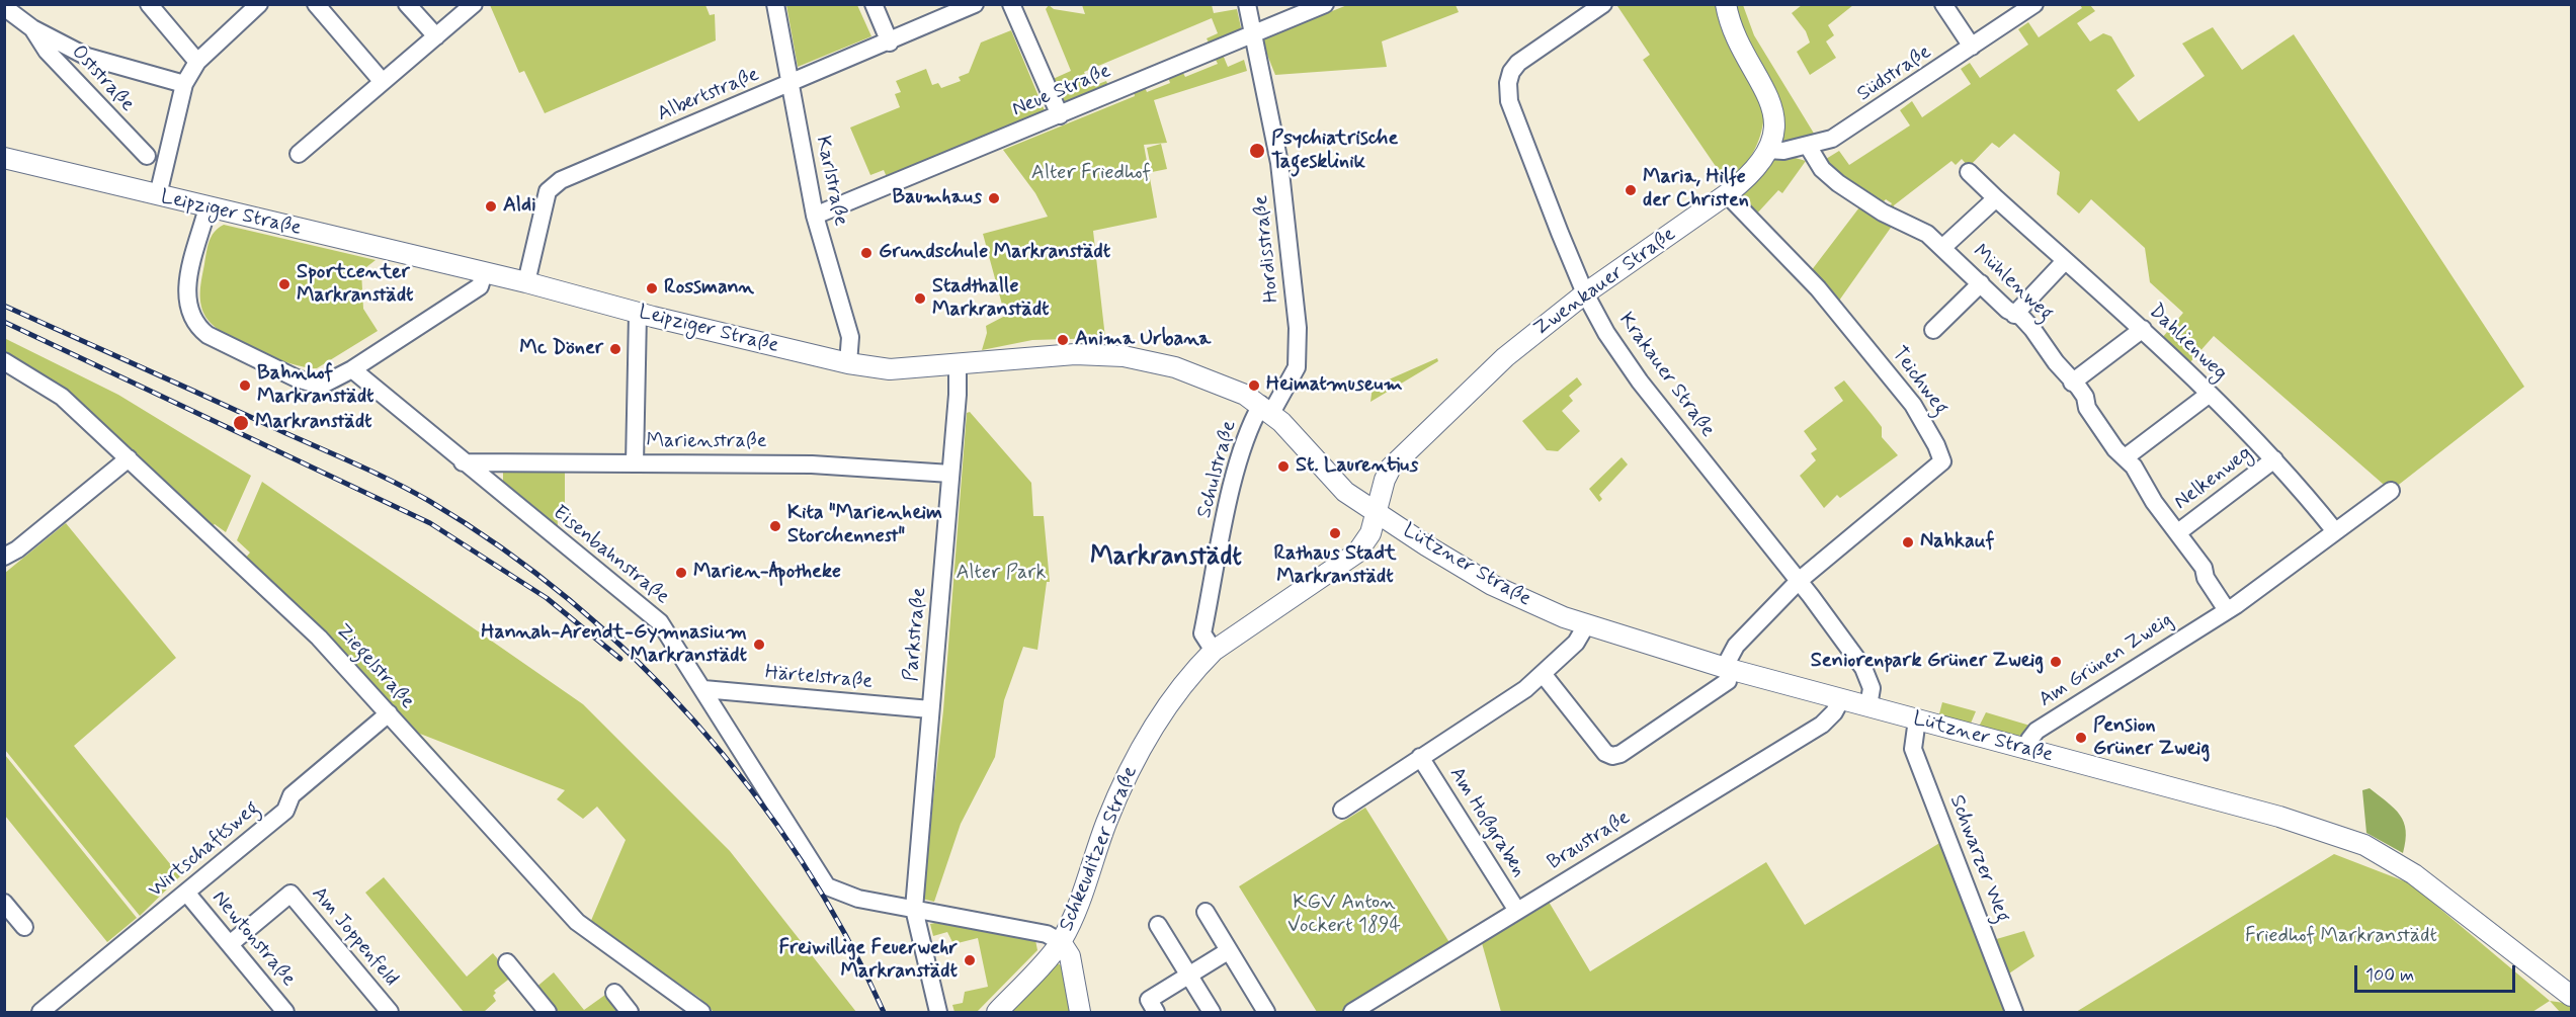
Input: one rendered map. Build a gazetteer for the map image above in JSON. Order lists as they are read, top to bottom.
{
  "streets": {
    "main road": [
      "Leipziger Straße",
      "Zwenkauer Straße",
      "Lützner Straße",
      "Schkeuditzer Straße"
    ],
    "street": [
      "Südstraße",
      "Oststraße",
      "Neue Straße",
      "Albertstraße",
      "Karlstraße",
      "Hordisstraße",
      "Mühlenweg",
      "Dahlienweg",
      "Krakauer Straße",
      "Teichweg",
      "Marienstraße",
      "Schulstraße",
      "Nelkenweg",
      "Eisenbahnstraße",
      "Parkstraße",
      "Am Grünen Zweig",
      "Ziegelstraße",
      "Härtelstraße",
      "Am Hoßgraben",
      "Braustraße",
      "Wirtschaftsweg",
      "Schwarzer Weg",
      "Am Joppenfeld",
      "Newtonstraße"
    ]
  },
  "crossings": [
    ["Südstraße", "Zwenkauer Straße"],
    ["Südstraße", "Mühlenweg"],
    ["Neue Straße", "Karlstraße"],
    ["Neue Straße", "Hordisstraße"],
    ["Albertstraße", "Karlstraße"],
    ["Albertstraße", "Leipziger Straße"],
    ["Karlstraße", "Leipziger Straße"],
    ["Leipziger Straße", "Hordisstraße"],
    ["Leipziger Straße", "Zwenkauer Straße"],
    ["Leipziger Straße", "Schulstraße"],
    ["Leipziger Straße", "Lützner Straße"],
    ["Leipziger Straße", "Parkstraße"],
    ["Leipziger Straße", "Schkeuditzer Straße"],
    ["Hordisstraße", "Schulstraße"],
    ["Zwenkauer Straße", "Krakauer Straße"],
    ["Zwenkauer Straße", "Teichweg"],
    ["Zwenkauer Straße", "Lützner Straße"],
    ["Zwenkauer Straße", "Schkeuditzer Straße"],
    ["Mühlenweg", "Nelkenweg"],
    ["Mühlenweg", "Am Grünen Zweig"],
    ["Dahlienweg", "Nelkenweg"],
    ["Krakauer Straße", "Teichweg"],
    ["Krakauer Straße", "Lützner Straße"],
    ["Teichweg", "Lützner Straße"],
    ["Marienstraße", "Eisenbahnstraße"],
    ["Marienstraße", "Parkstraße"],
    ["Schulstraße", "Schkeuditzer Straße"],
    ["Eisenbahnstraße", "Parkstraße"],
    ["Eisenbahnstraße", "Härtelstraße"],
    ["Eisenbahnstraße", "Schkeuditzer Straße"],
    ["Lützner Straße", "Am Grünen Zweig"],
    ["Lützner Straße", "Am Hoßgraben"],
    ["Lützner Straße", "Braustraße"],
    ["Lützner Straße", "Schkeuditzer Straße"],
    ["Lützner Straße", "Schwarzer Weg"],
    ["Parkstraße", "Härtelstraße"],
    ["Ziegelstraße", "Wirtschaftsweg"],
    ["Am Hoßgraben", "Braustraße"],
    ["Wirtschaftsweg", "Newtonstraße"],
    ["Am Joppenfeld", "Newtonstraße"]
  ],
  "districts": ["Markranstädt"],
  "parks": [
    "Alter Friedhof",
    "Alter Park",
    "KGV Anton Vockert 1894",
    "Friedhof Markranstädt"
  ],
  "places": [
    "Psychiatrische Tagesklinik",
    "Maria, Hilfe der Christen",
    "Baumhaus",
    "Aldi",
    "Grundschule Markranstädt",
    "Sportcenter Markranstädt",
    "Rossmann",
    "Stadthalle Markranstädt",
    "Anima Urbana",
    "Mc Döner",
    "Bahnhof Markranstädt",
    "Heimatmuseum",
    "Markranstädt",
    "St. Laurentius",
    "Kita \"Marienheim Storchennest\"",
    "Rathaus Stadt Markranstädt",
    "Nahkauf",
    "Marien-Apotheke",
    "Hannah-Arendt-Gymnasium Markranstädt",
    "Seniorenpark Grüner Zweig",
    "Pension Grüner Zweig",
    "Freiwillige Feuerwehr Markranstädt"
  ],
  "scale_bar": "100 m"
}
